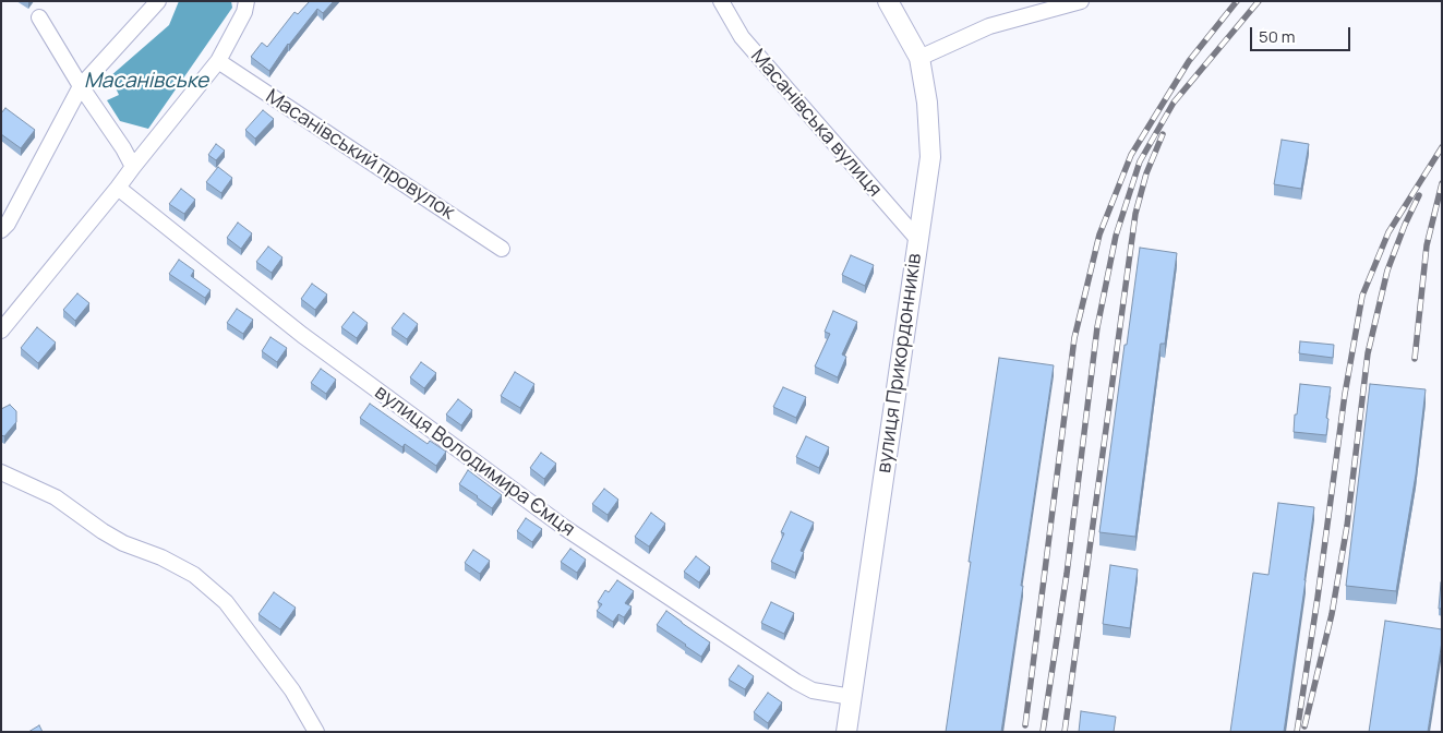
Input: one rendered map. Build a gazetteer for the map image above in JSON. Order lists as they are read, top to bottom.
{
  "streets": {
    "street": [
      "Масанівська вулиця",
      "Масанівський провулок",
      "вулиця Прикордонників",
      "вулиця Володимира Ємця"
    ]
  },
  "crossings": [
    ["Масанівська вулиця", "вулиця Прикордонників"],
    ["вулиця Прикордонників", "вулиця Володимира Ємця"]
  ],
  "water": ["Масанівське"],
  "scale_bar": "50 m"
}
